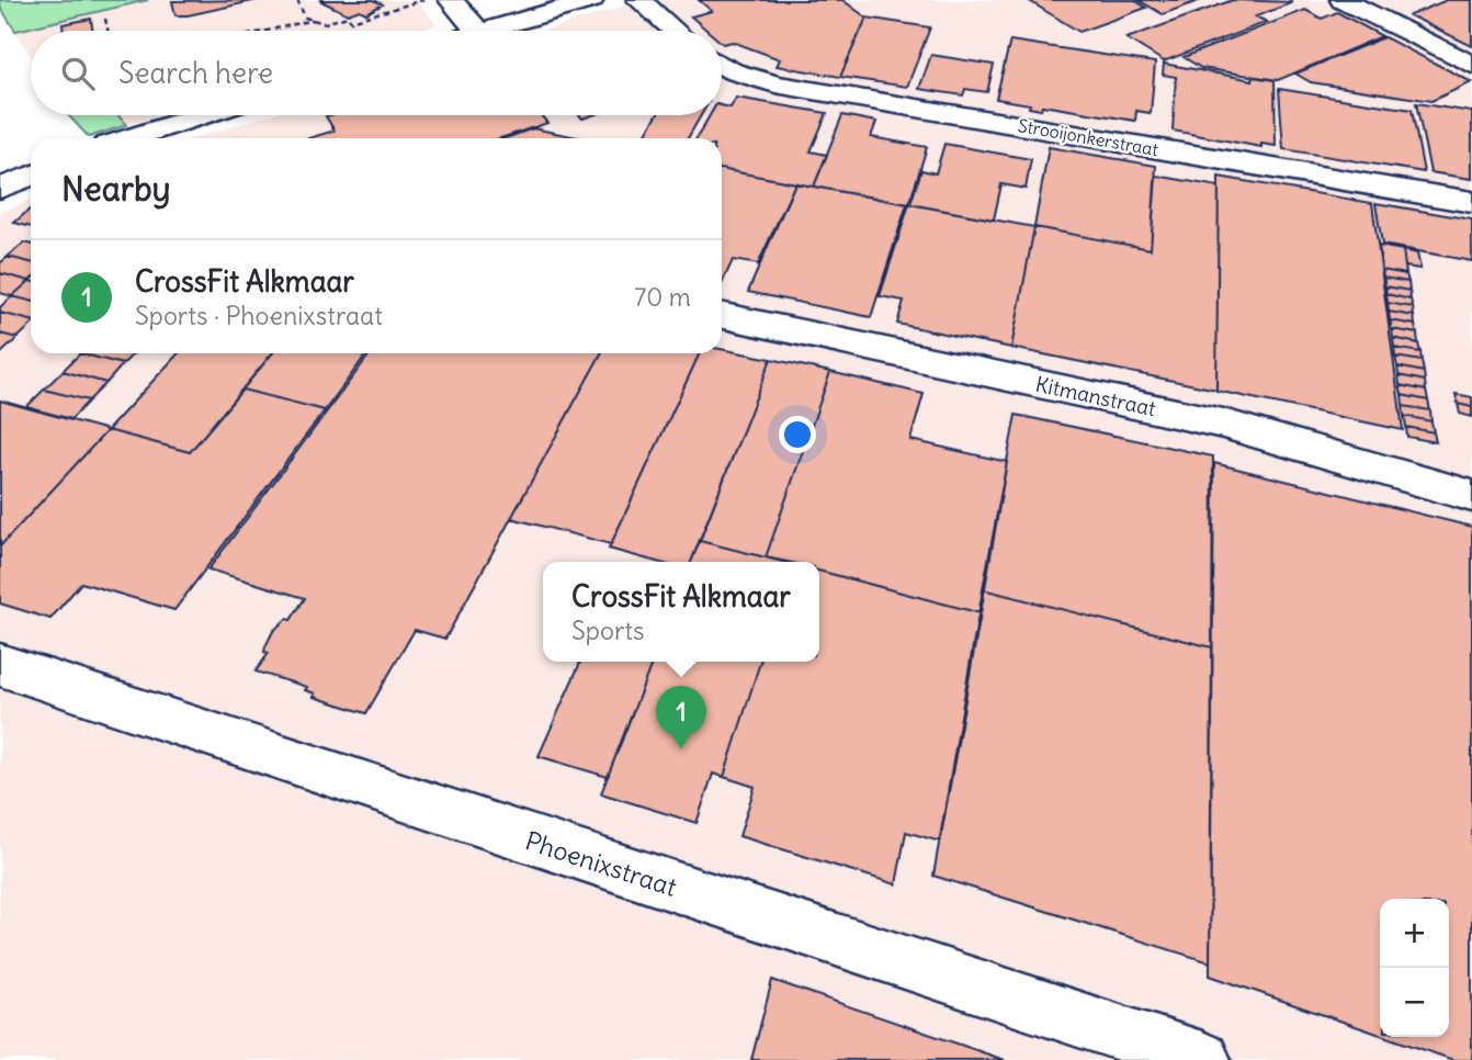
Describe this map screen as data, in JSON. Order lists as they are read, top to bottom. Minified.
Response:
{"streets":{"street":["Strooijonkerstraat","Kitmanstraat","Phoenixstraat"]},"page":{"search":"Search here","heading":"Nearby","list":[{"mark":"1","name":"CrossFit Alkmaar","note":"Sports · Phoenixstraat","value":"70 m"}],"popup":["CrossFit Alkmaar","Sports"],"pins":"1","map_buttons":["+","−"]}}
